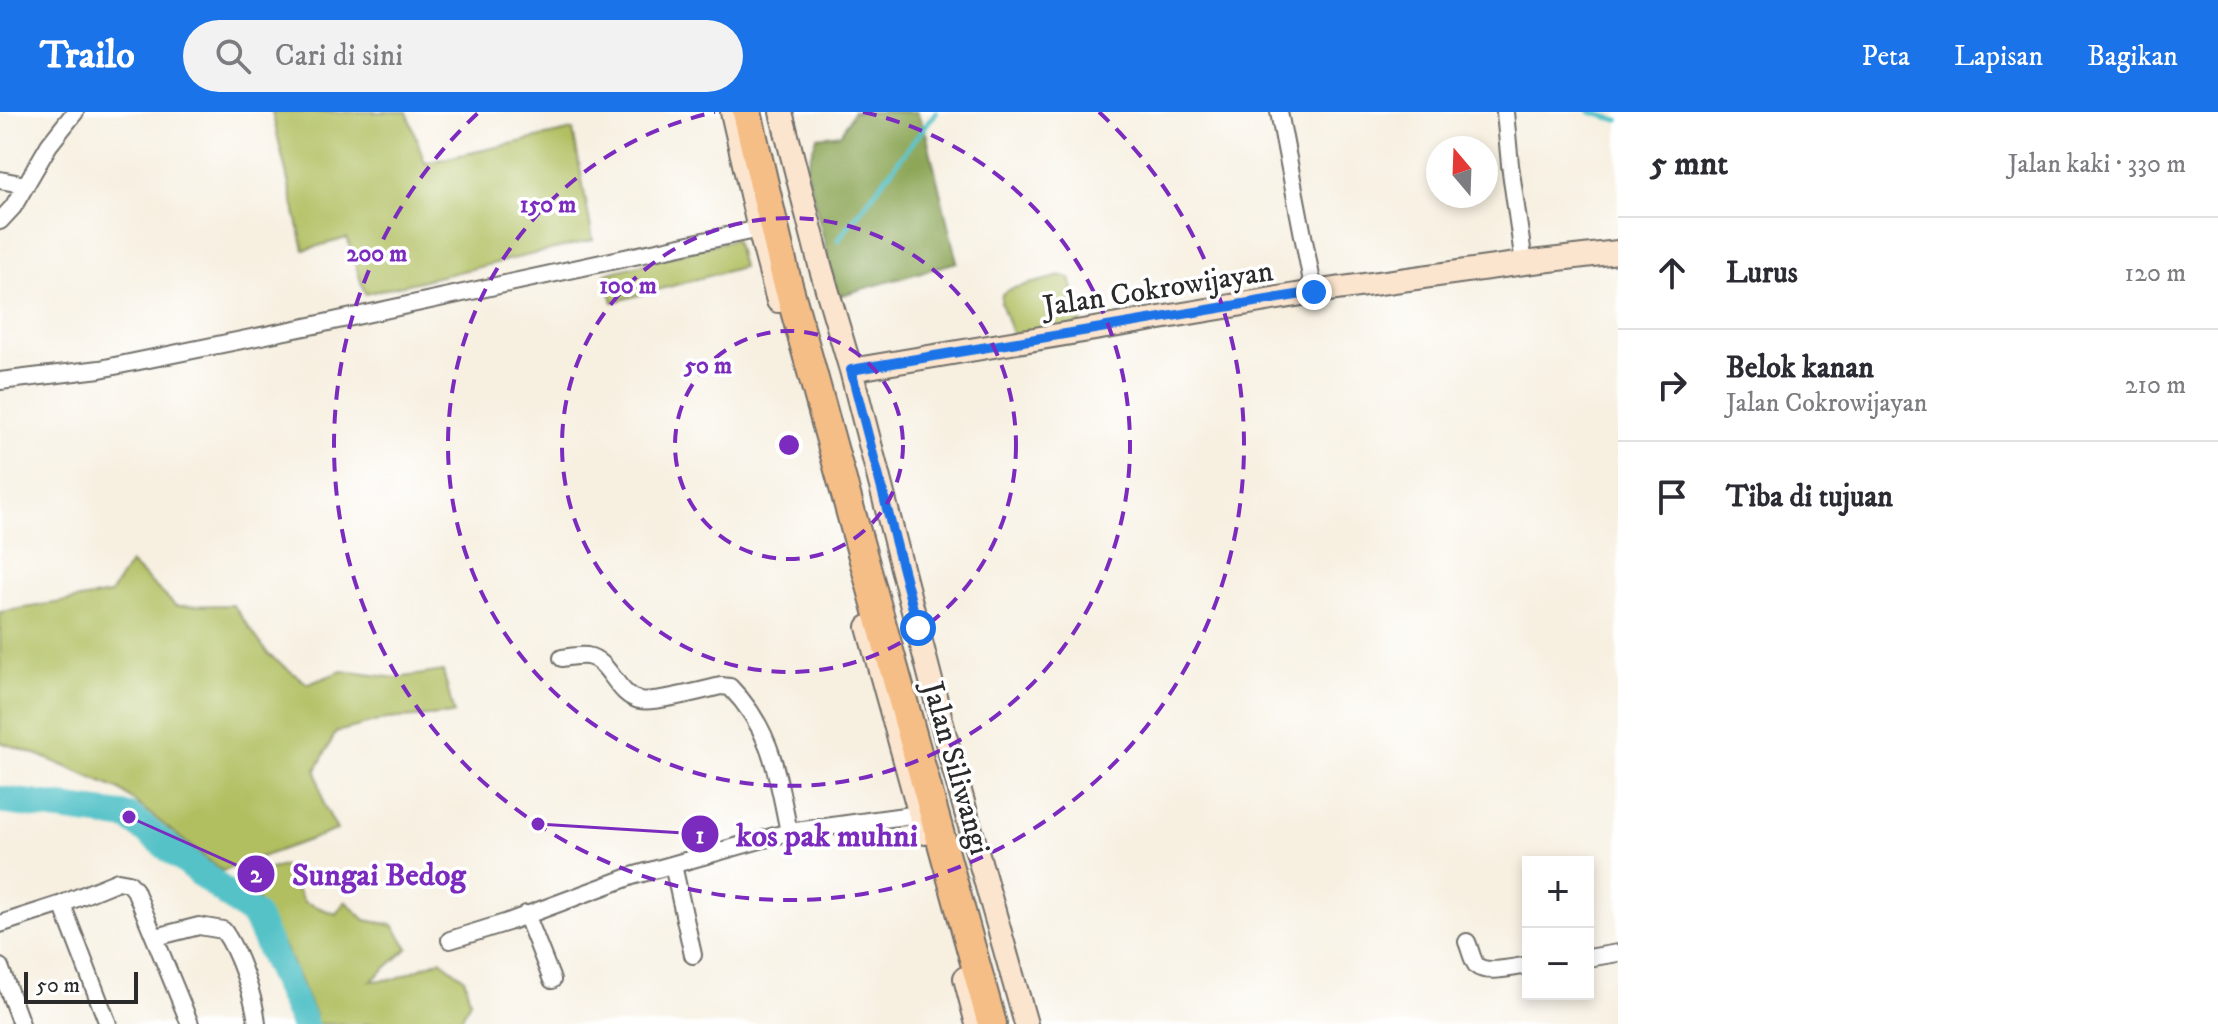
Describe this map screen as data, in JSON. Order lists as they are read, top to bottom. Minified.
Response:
{"streets":{"highway":["Jalan Siliwangi"],"street":["Jalan Cokrowijayan"]},"places":["Sungai Bedog","kos pak muhni"],"scale_bar":"50 m","north":"top","page":{"header":"Trailo","search":"Cari di sini","nav":["Peta","Lapisan","Bagikan"],"heading":["5 mnt","Jalan kaki · 330 m"],"list":[["Lurus","120 m"],["Belok kanan","Jalan Cokrowijayan","210 m"],"Tiba di tujuan"],"map_buttons":["+","−"],"scale":"50 m"},"rings":["150 m","200 m","100 m","50 m"]}
